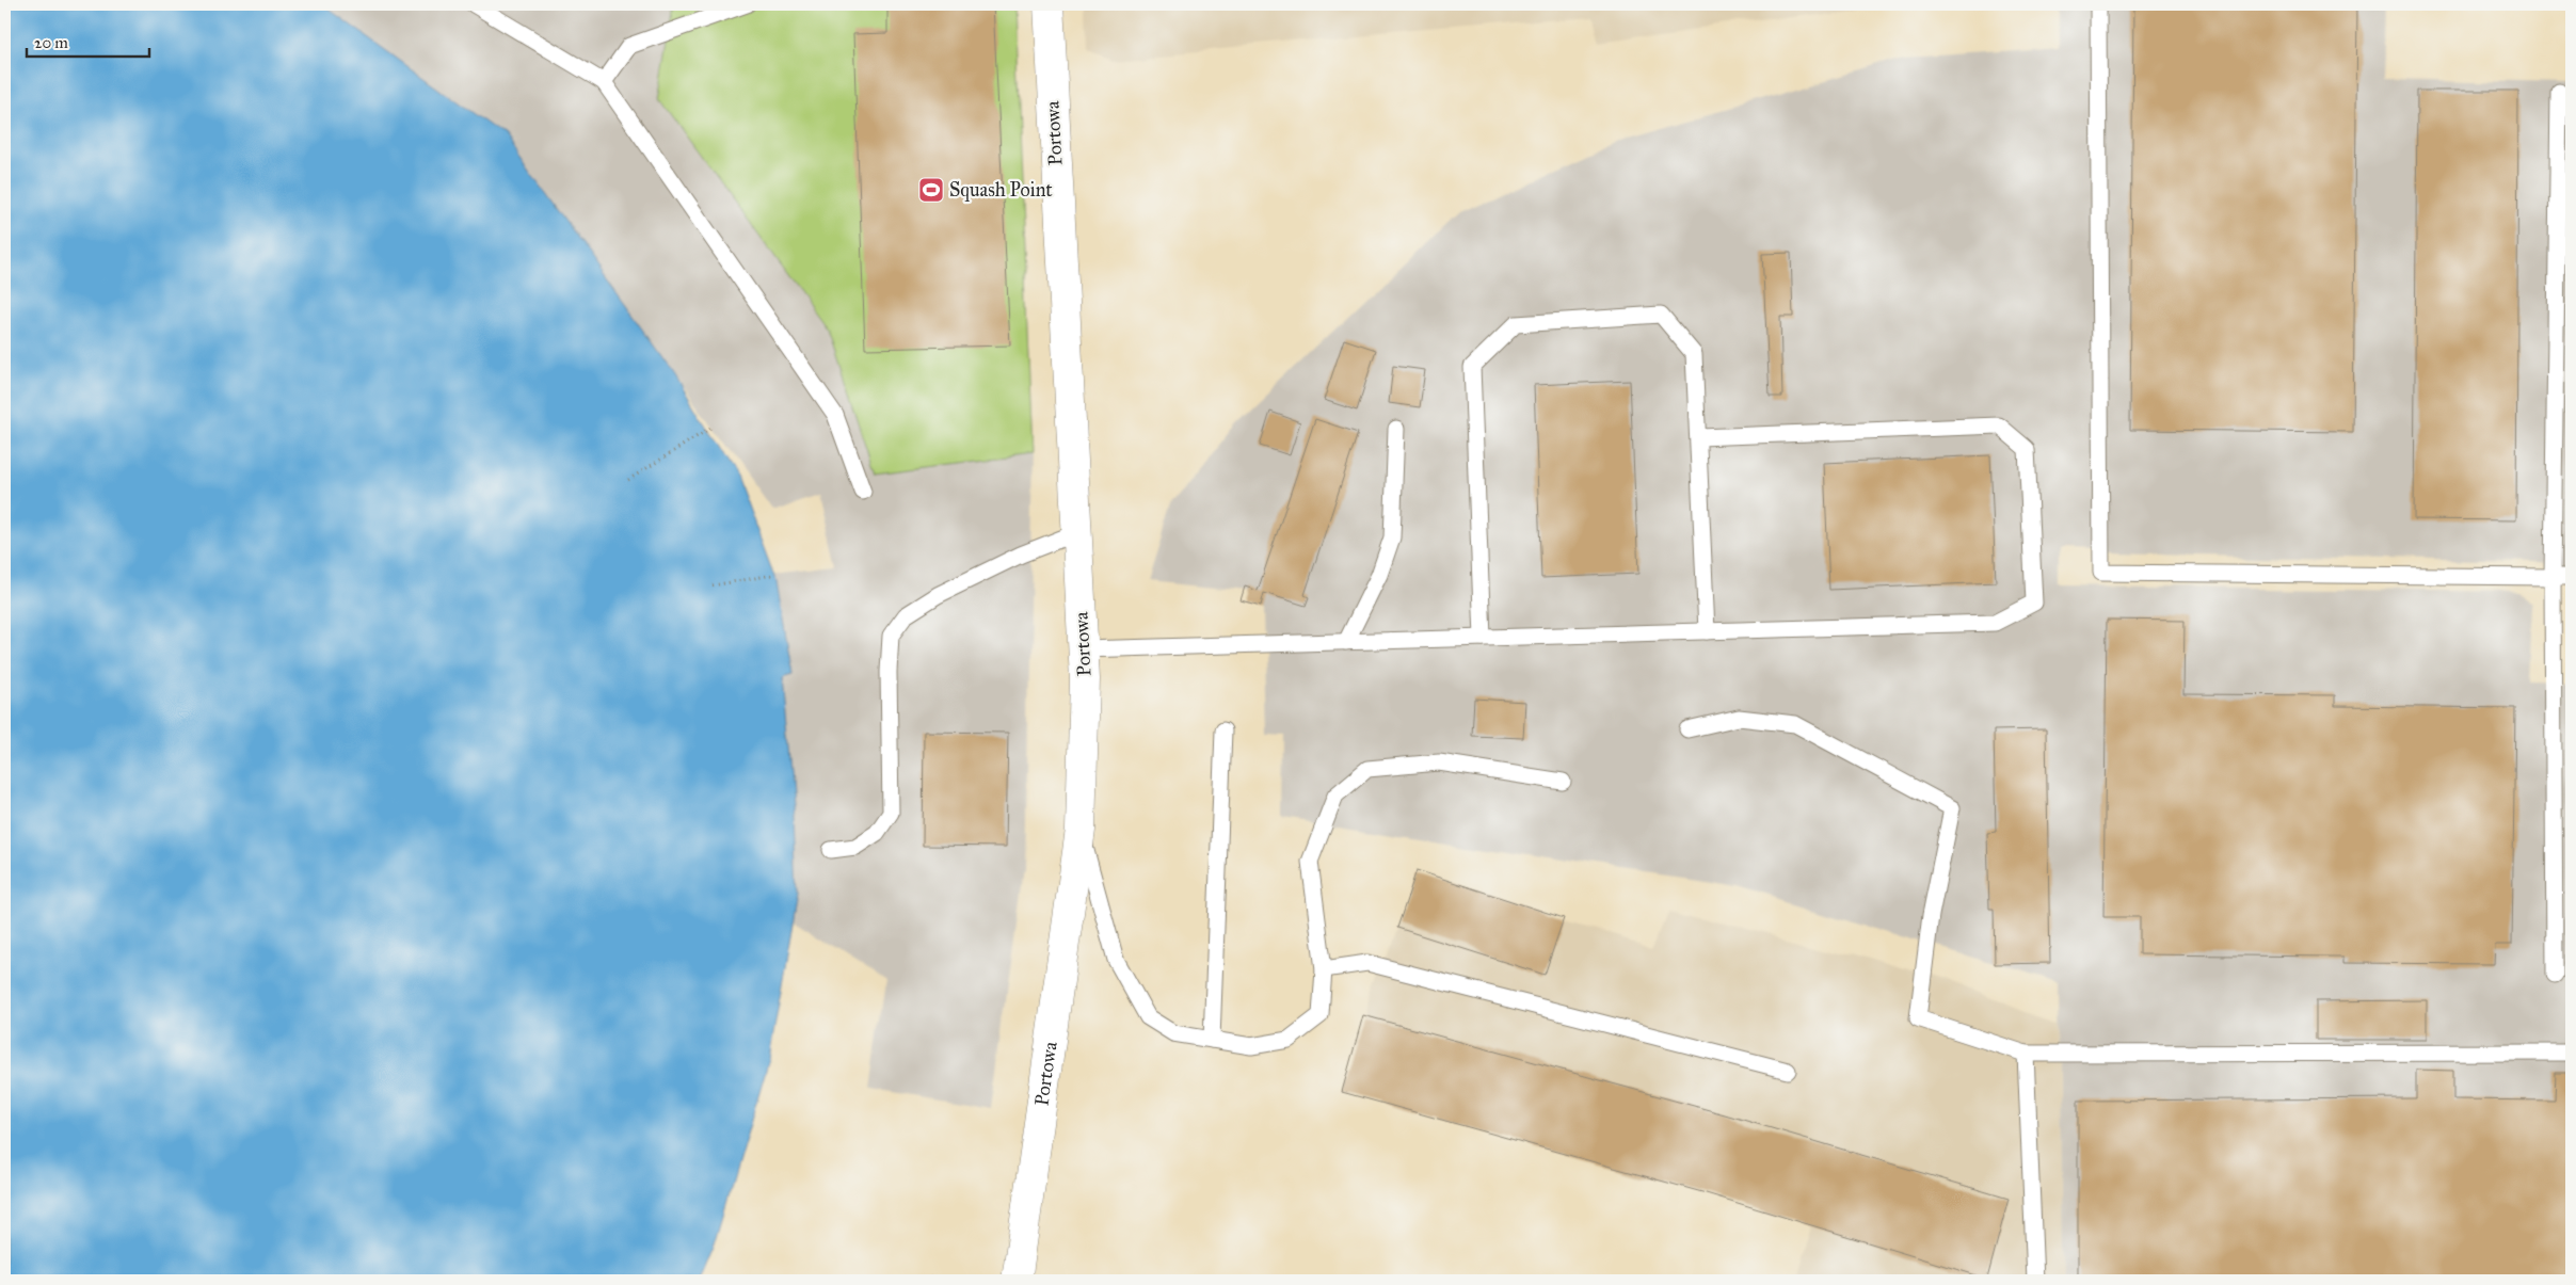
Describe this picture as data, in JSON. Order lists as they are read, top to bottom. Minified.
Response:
{"streets":{"street":["Portowa"]},"places":{"sports":["Squash Point"]},"scale_bar":"20 m"}
